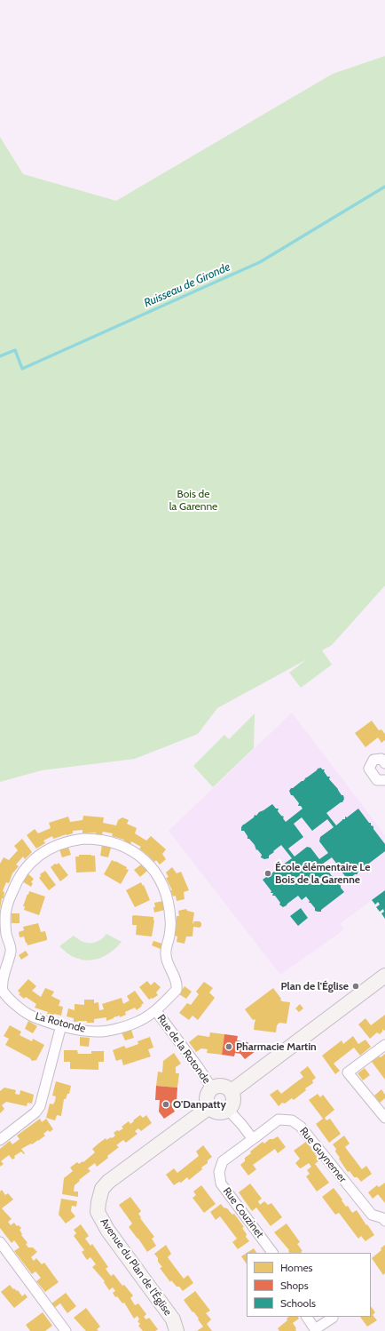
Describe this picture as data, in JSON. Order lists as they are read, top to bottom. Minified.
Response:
{"streets":{"street":["La Rotonde","Rue de la Rotonde","Rue Guynemer","Rue Couzinet","Avenue du Plan de l'Église"]},"crossings":[["La Rotonde","Rue de la Rotonde"],["Rue de la Rotonde","Avenue du Plan de l'Église"],["Rue Guynemer","Rue Couzinet"]],"water":["Ruisseau de Gironde"],"parks":["Bois de la Garenne"],"places":["École élémentaire Le Bois de la Garenne","Plan de l'Église","Pharmacie Martin","O'Danpatty"],"legend":["Homes","Shops","Schools"]}
